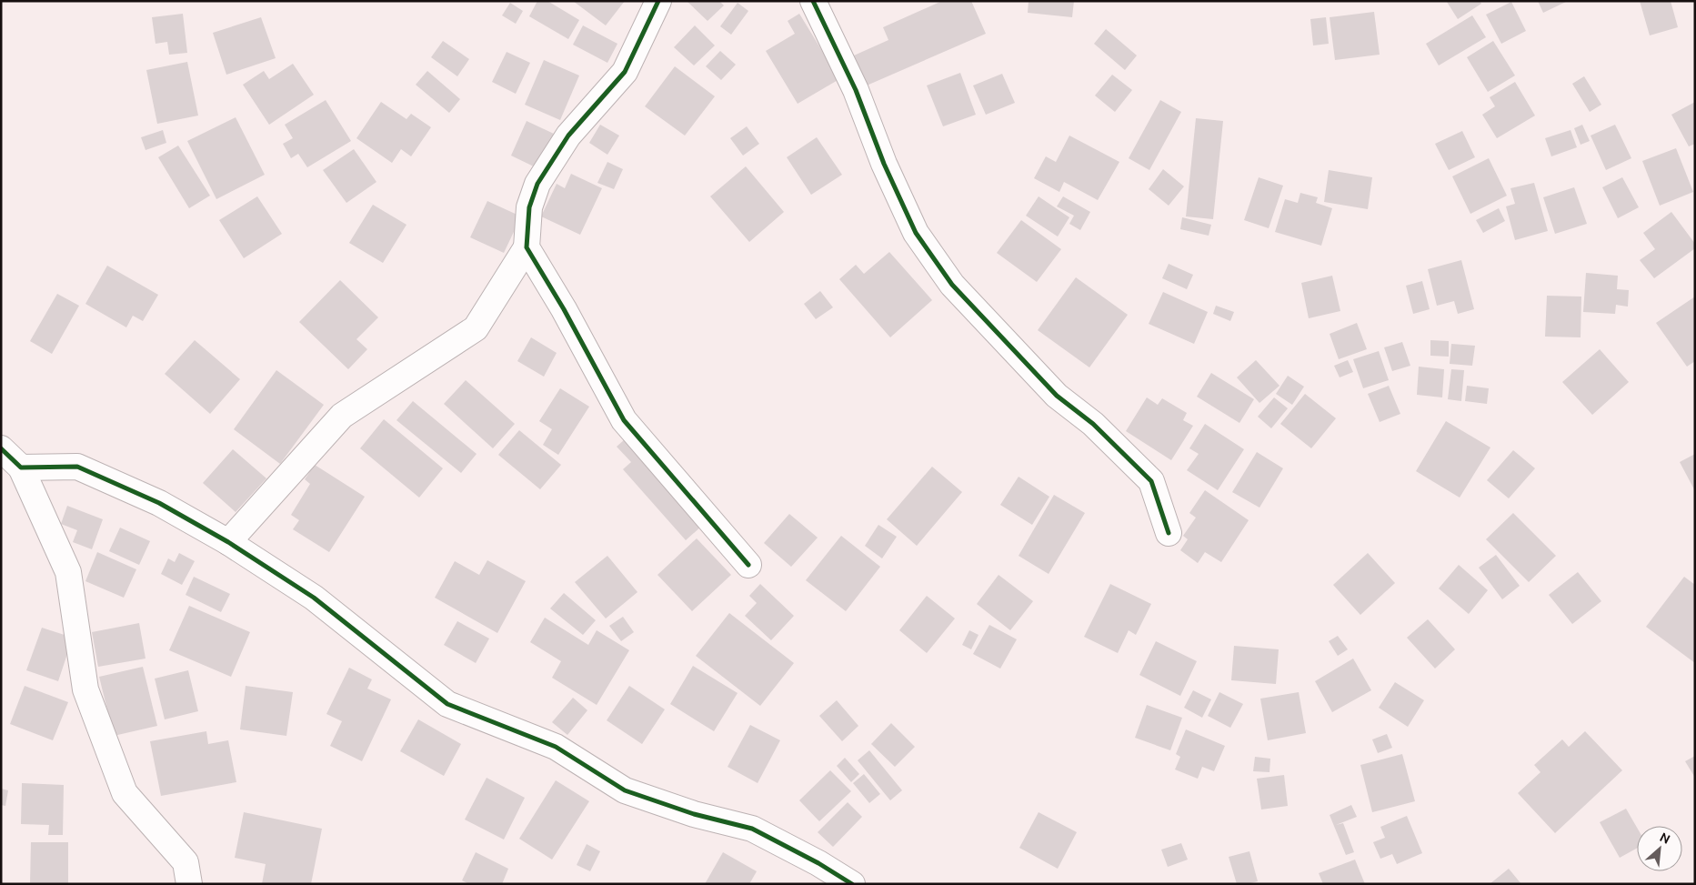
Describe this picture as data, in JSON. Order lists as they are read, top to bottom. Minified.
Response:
{"north":"top right"}
